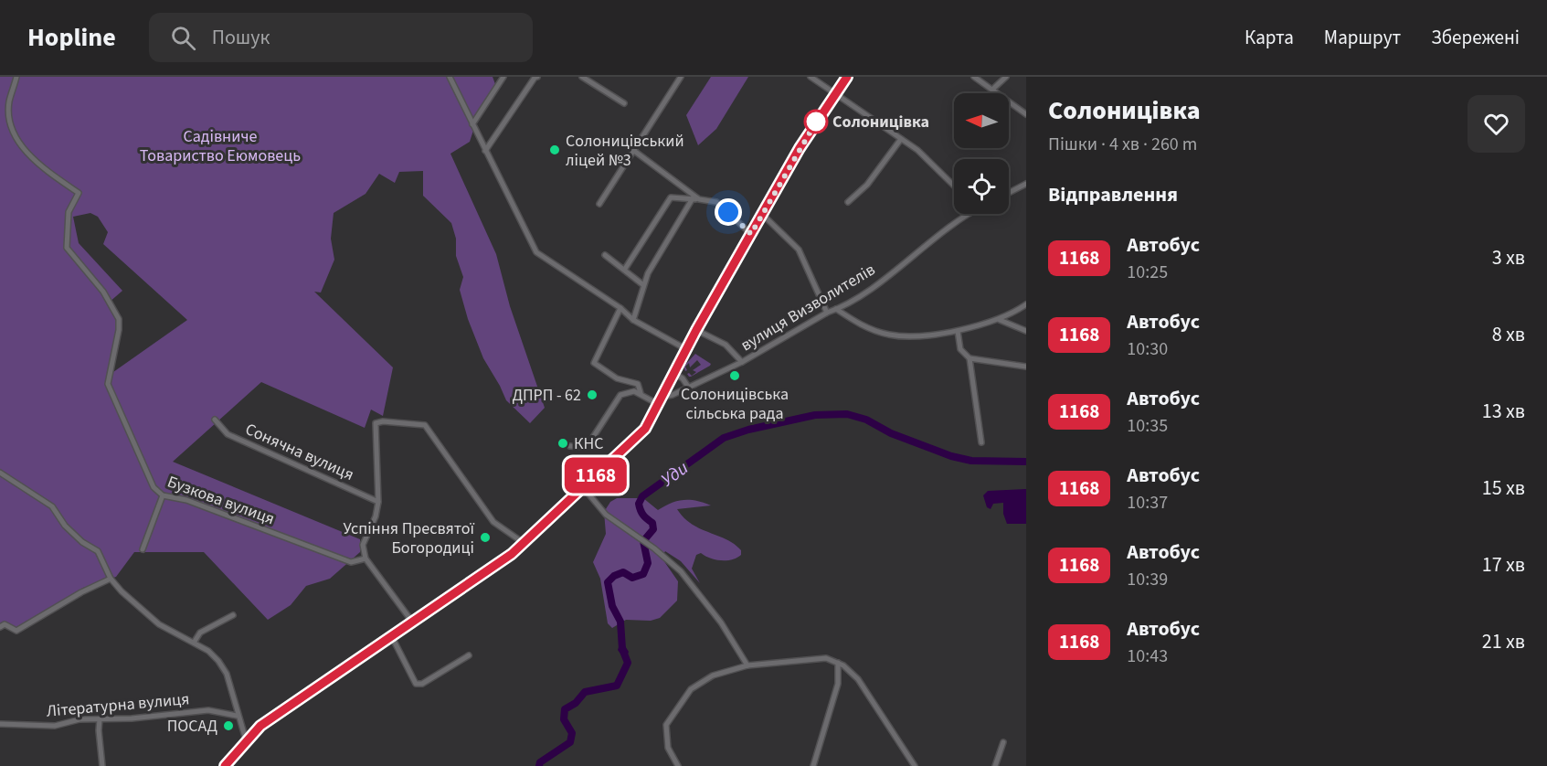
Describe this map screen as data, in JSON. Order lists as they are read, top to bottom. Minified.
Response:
{"streets":{"street":["вулиця Визволителів","Сонячна вулиця","Бузкова вулиця","Літературна вулиця"]},"water":["Уди"],"parks":["Садівниче Товариство Еюмовець"],"places":["Солоницівка","Солоницівський ліцей №3","Солоницівська сільська рада","ДПРП - 62","КНС","Успіння Пресвятої Богородиці","ПОСАД"],"lines":["bus line 1168"],"north":"left","page":{"header":"Hopline","search":"Пошук","nav":["Карта","Маршрут","Збережені"],"on_map":"1168","heading":[["Солоницівка","Пішки · 4 хв · 260 m"],"Відправлення"],"list":[{"mark":"1168","name":"Автобус","note":"10:25","value":"3 хв"},{"mark":"1168","name":"Автобус","note":"10:30","value":"8 хв"},{"mark":"1168","name":"Автобус","note":"10:35","value":"13 хв"},{"mark":"1168","name":"Автобус","note":"10:37","value":"15 хв"},{"mark":"1168","name":"Автобус","note":"10:39","value":"17 хв"},{"mark":"1168","name":"Автобус","note":"10:43","value":"21 хв"}]}}
